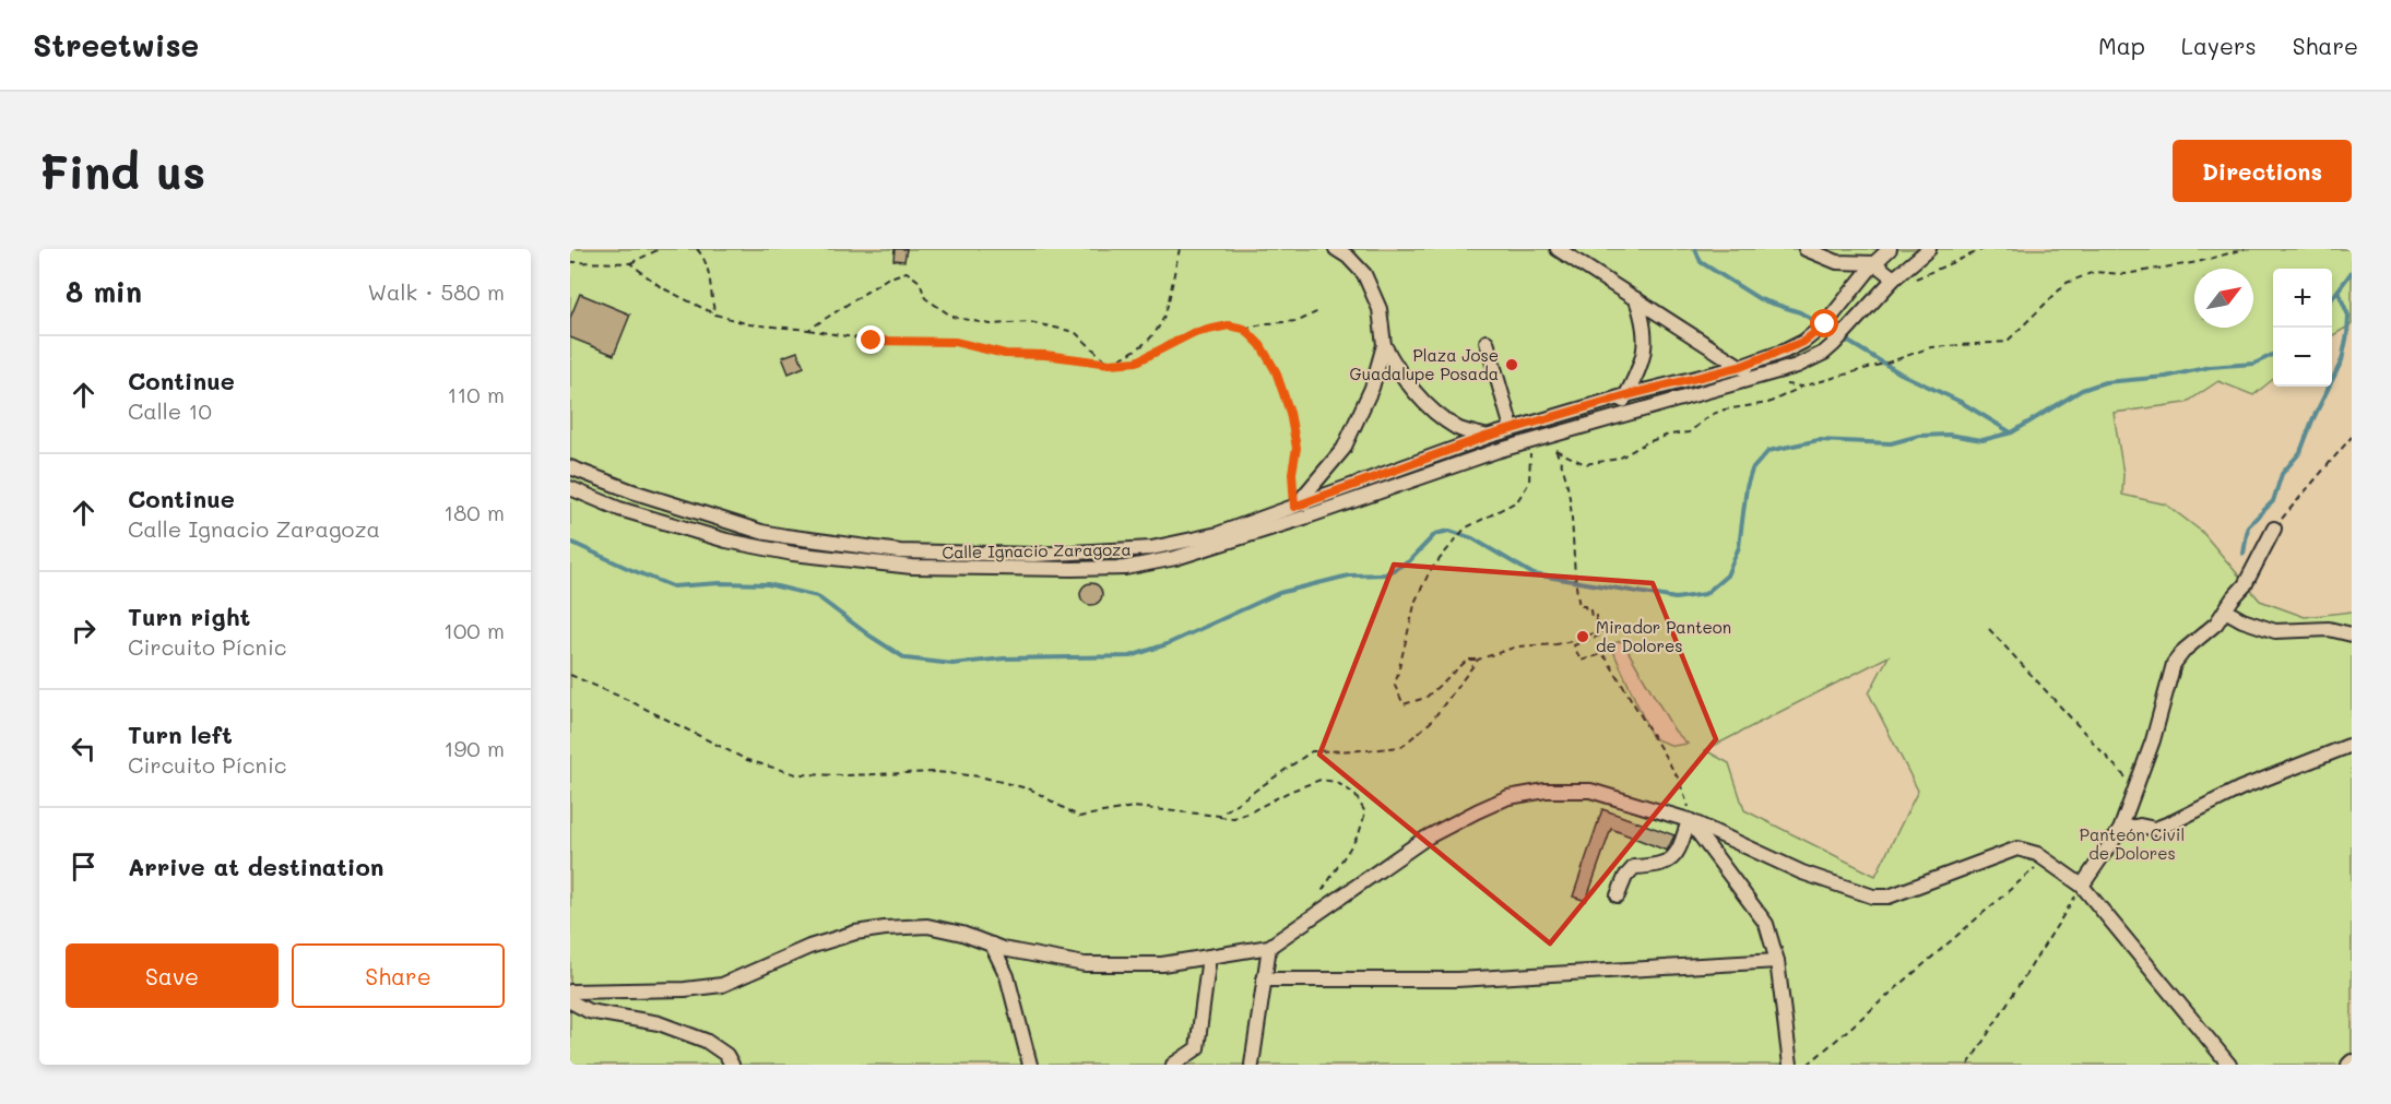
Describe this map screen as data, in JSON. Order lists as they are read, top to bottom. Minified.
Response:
{"streets":{"street":["Calle Ignacio Zaragoza"]},"parks":["Panteón Civil de Dolores"],"places":["Plaza Jose Guadalupe Posada","Mirador Panteon de Dolores"],"north":"top right","page":{"header":"Streetwise","nav":["Map","Layers","Share"],"buttons":["Directions",["Save","Share"]],"title":"Find us","heading":["8 min","Walk · 580 m"],"map_buttons":["+","−"],"list":[["Continue","Calle 10","110 m"],["Continue","Calle Ignacio Zaragoza","180 m"],["Turn right","Circuito Pícnic","100 m"],["Turn left","Circuito Pícnic","190 m"],"Arrive at destination"]}}
